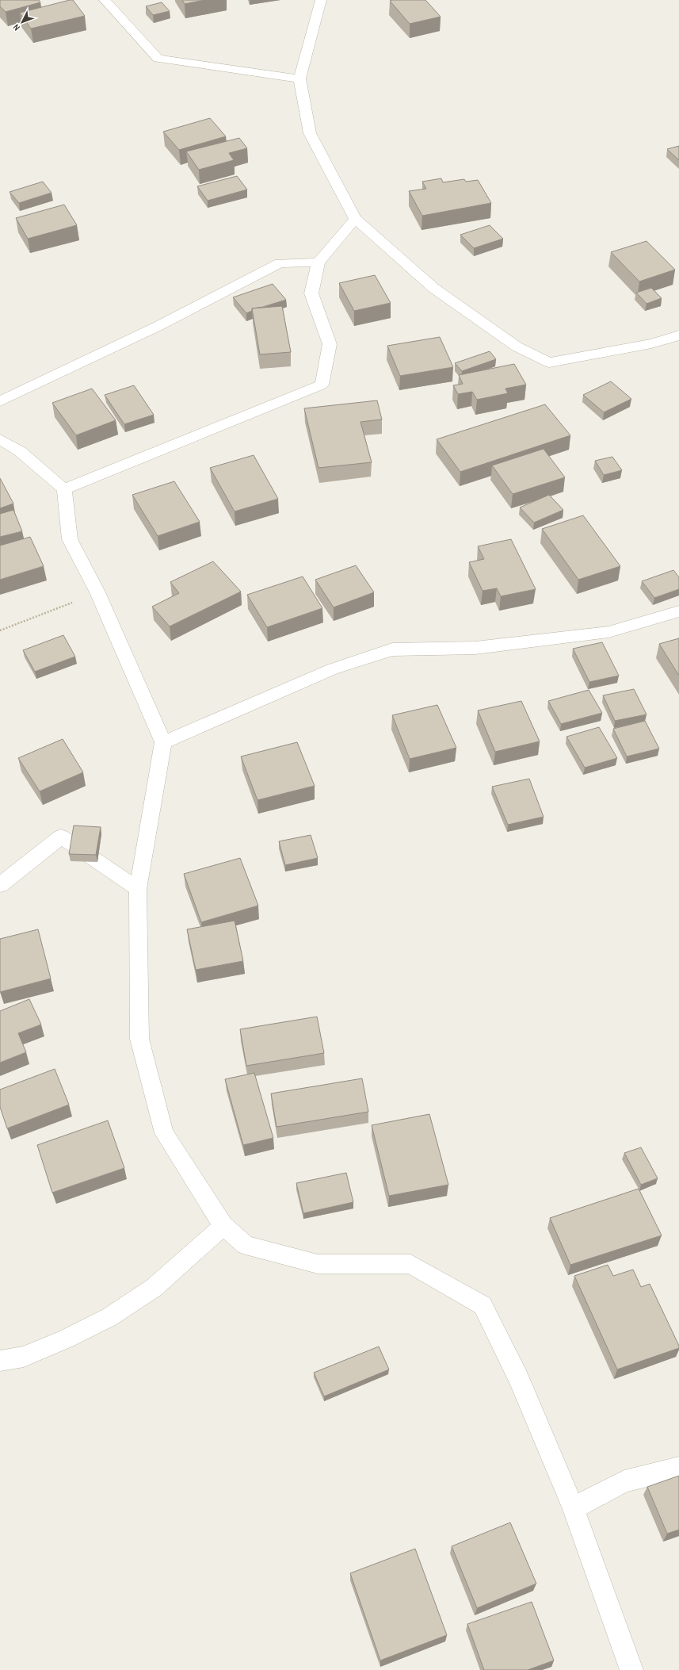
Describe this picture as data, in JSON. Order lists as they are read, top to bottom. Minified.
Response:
{"north":"bottom left"}
